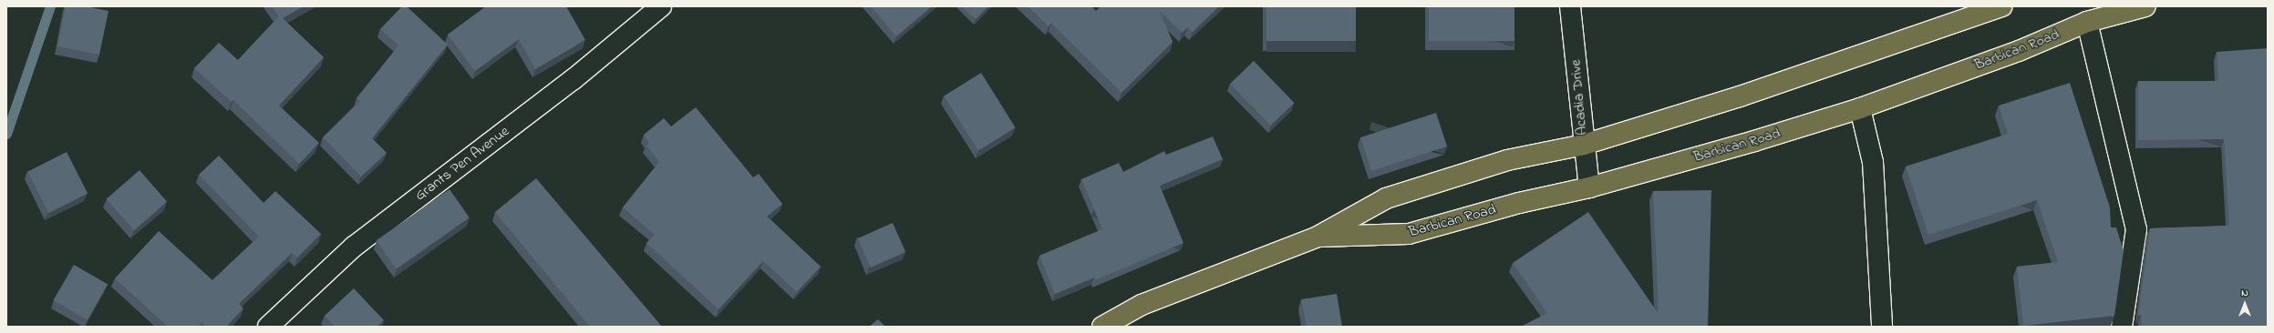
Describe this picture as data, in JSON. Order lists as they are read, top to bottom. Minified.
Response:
{"streets":{"main road":["Barbican Road"],"street":["Acadia Drive","Grants Pen Avenue"]},"crossings":[["Barbican Road","Acadia Drive"]],"north":"top"}
